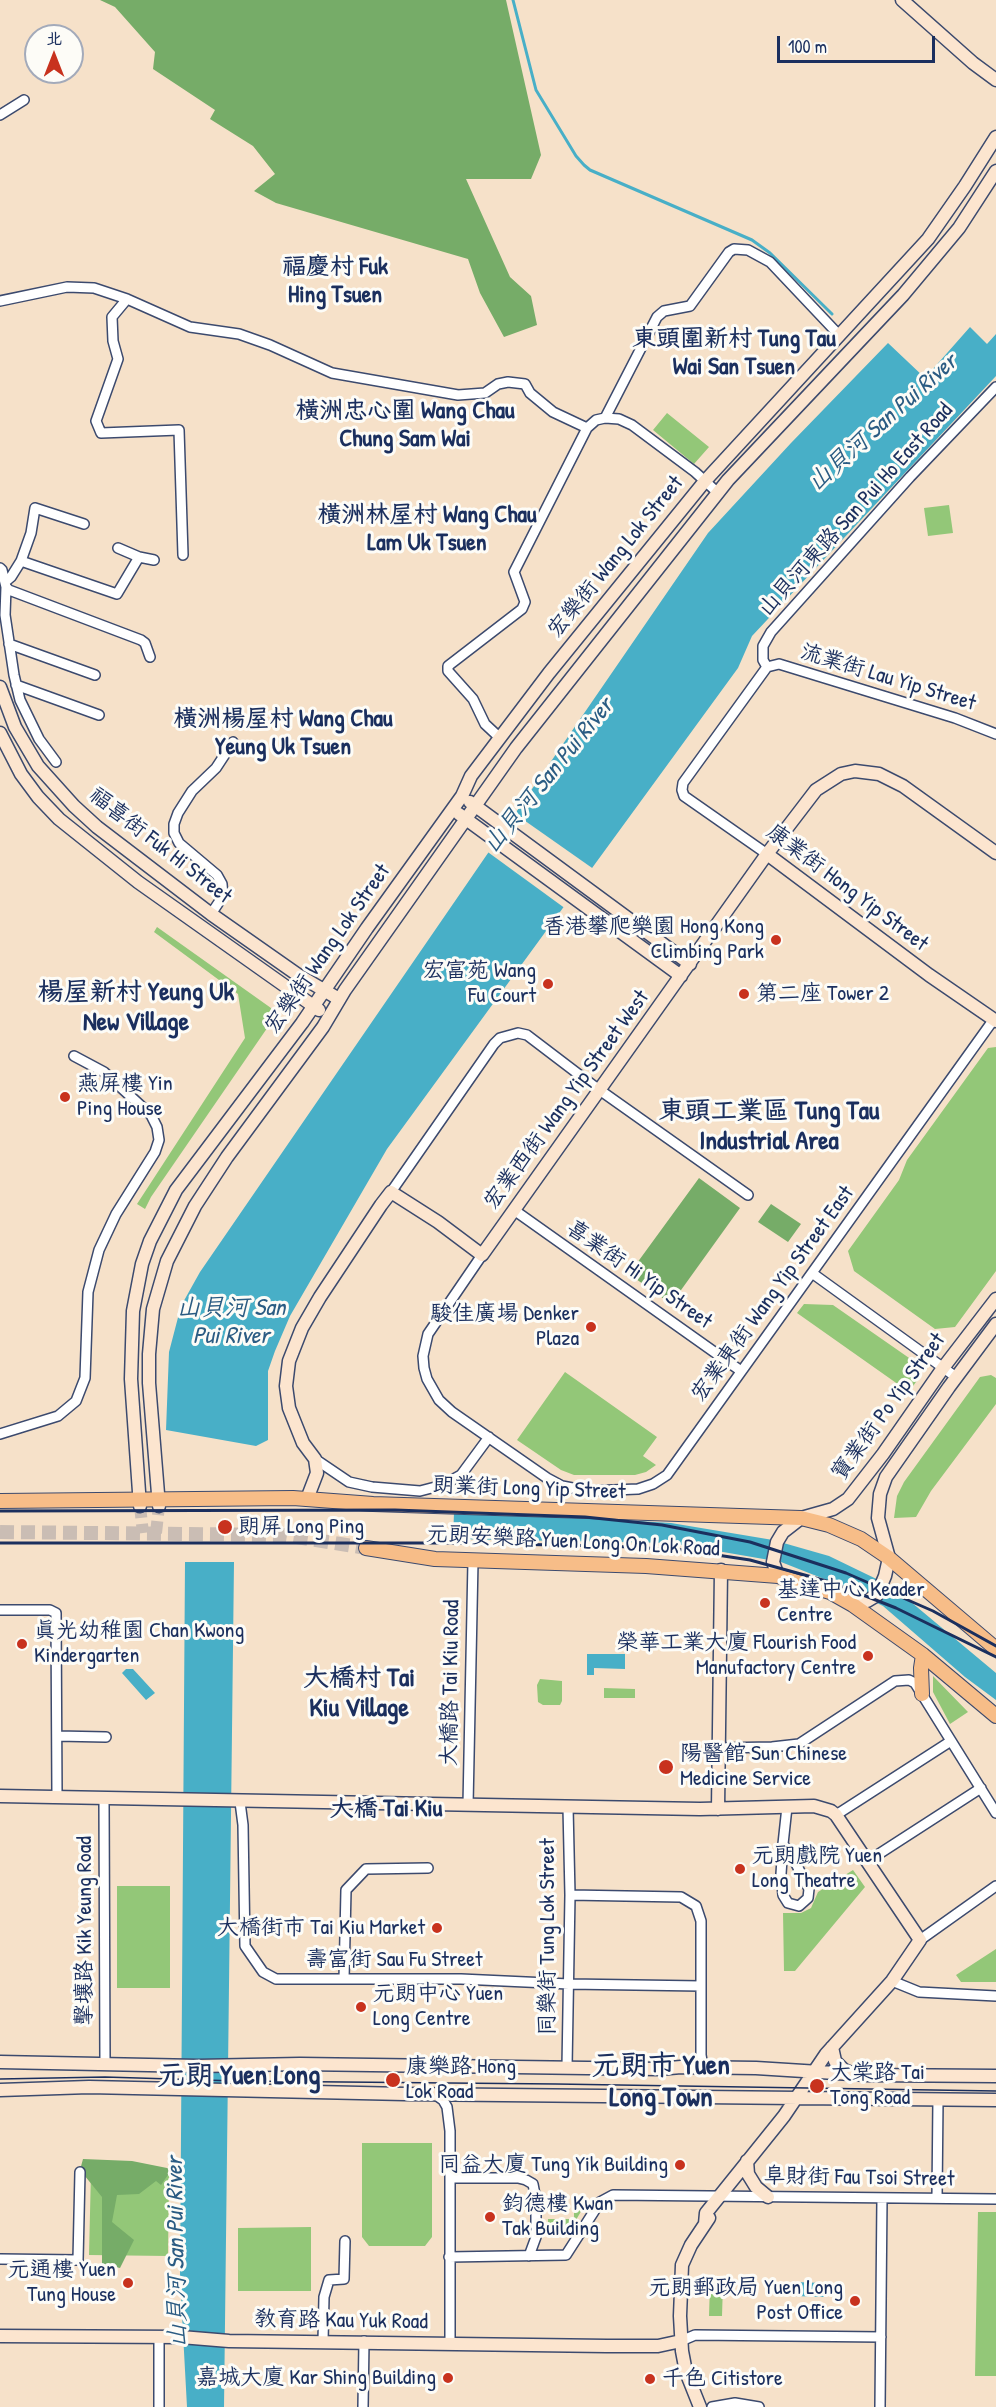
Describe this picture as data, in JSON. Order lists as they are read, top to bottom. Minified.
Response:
{"streets":{"main road":["朗業街 Long Yip Street","元朗安樂路 Yuen Long On Lok Road"],"street":["山貝河東路 San Pui Ho East Road","宏樂街 Wang Lok Street","流業街 Lau Yip Street","福喜街 Fuk Hi Street","康業街 Hong Yip Street","宏業西街 Wang Yip Street West","喜業街 Hi Yip Street","宏業東街 Wang Yip Street East","寶業街 Po Yip Street","大橋路 Tai Kiu Road","擊壤路 Kik Yeung Road","同樂街 Tung Lok Street","壽富街 Sau Fu Street","阜財街 Fau Tsoi Street","教育路 Kau Yuk Road"]},"crossings":[["山貝河東路 San Pui Ho East Road","流業街 Lau Yip Street"],["宏樂街 Wang Lok Street","福喜街 Fuk Hi Street"],["宏樂街 Wang Lok Street","朗業街 Long Yip Street"],["流業街 Lau Yip Street","康業街 Hong Yip Street"],["康業街 Hong Yip Street","宏業西街 Wang Yip Street West"],["康業街 Hong Yip Street","宏業東街 Wang Yip Street East"],["宏業西街 Wang Yip Street West","喜業街 Hi Yip Street"],["宏業西街 Wang Yip Street West","宏業東街 Wang Yip Street East"],["喜業街 Hi Yip Street","宏業東街 Wang Yip Street East"],["寶業街 Po Yip Street","朗業街 Long Yip Street"],["元朗安樂路 Yuen Long On Lok Road","大橋路 Tai Kiu Road"],["同樂街 Tung Lok Street","壽富街 Sau Fu Street"]],"districts":["福慶村 Fuk Hing Tsuen","東頭圍新村 Tung Tau Wai San Tsuen","橫洲忠心圍 Wang Chau Chung Sam Wai","橫洲林屋村 Wang Chau Lam Uk Tsuen","橫洲楊屋村 Wang Chau Yeung Uk Tsuen","楊屋新村 Yeung Uk New Village","東頭工業區 Tung Tau Industrial Area","大橋村 Tai Kiu Village","大橋 Tai Kiu","元朗市 Yuen Long Town","元朗 Yuen Long"],"water":["山貝河 San Pui River"],"places":["香港攀爬樂園 Hong Kong Climbing Park","宏富苑 Wang Fu Court","第二座 Tower 2","燕屏樓 Yin Ping House","駿佳廣場 Denker Plaza","朗屏 Long Ping","基達中心 Keader Centre","真光幼稚園 Chan Kwong Kindergarten","榮華工業大廈 Flourish Food Manufactory Centre","陽醫館 Sun Chinese Medicine Service","元朗戲院 Yuen Long Theatre","大橋街市 Tai Kiu Market","元朗中心 Yuen Long Centre","康樂路 Hong Lok Road","大棠路 Tai Tong Road","同益大廈 Tung Yik Building","鈞德樓 Kwan Tak Building","元通樓 Yuen Tung House","元朗郵政局 Yuen Long Post Office","嘉城大廈 Kar Shing Building","千色 Citistore"],"scale_bar":"100 m","north":"top"}
